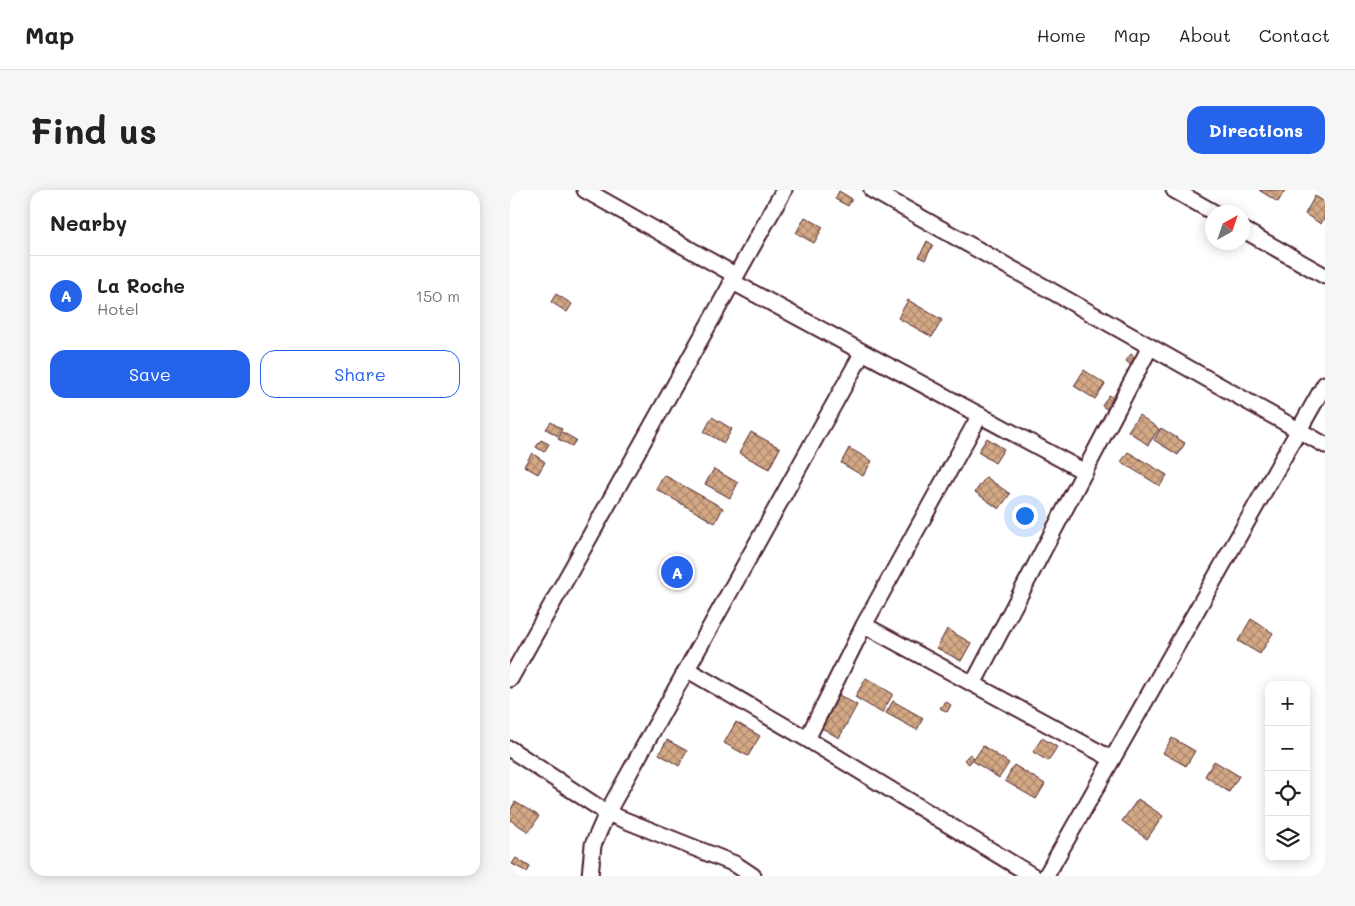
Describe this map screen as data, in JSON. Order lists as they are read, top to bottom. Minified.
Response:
{"north":"top right","page":{"header":"Map","nav":["Home","Map","About","Contact"],"buttons":["Directions",["Save","Share"]],"title":"Find us","heading":"Nearby","list":[{"mark":"A","name":"La Roche","note":"Hotel","value":"150 m"}],"pins":"A","map_buttons":["+","−"]}}
